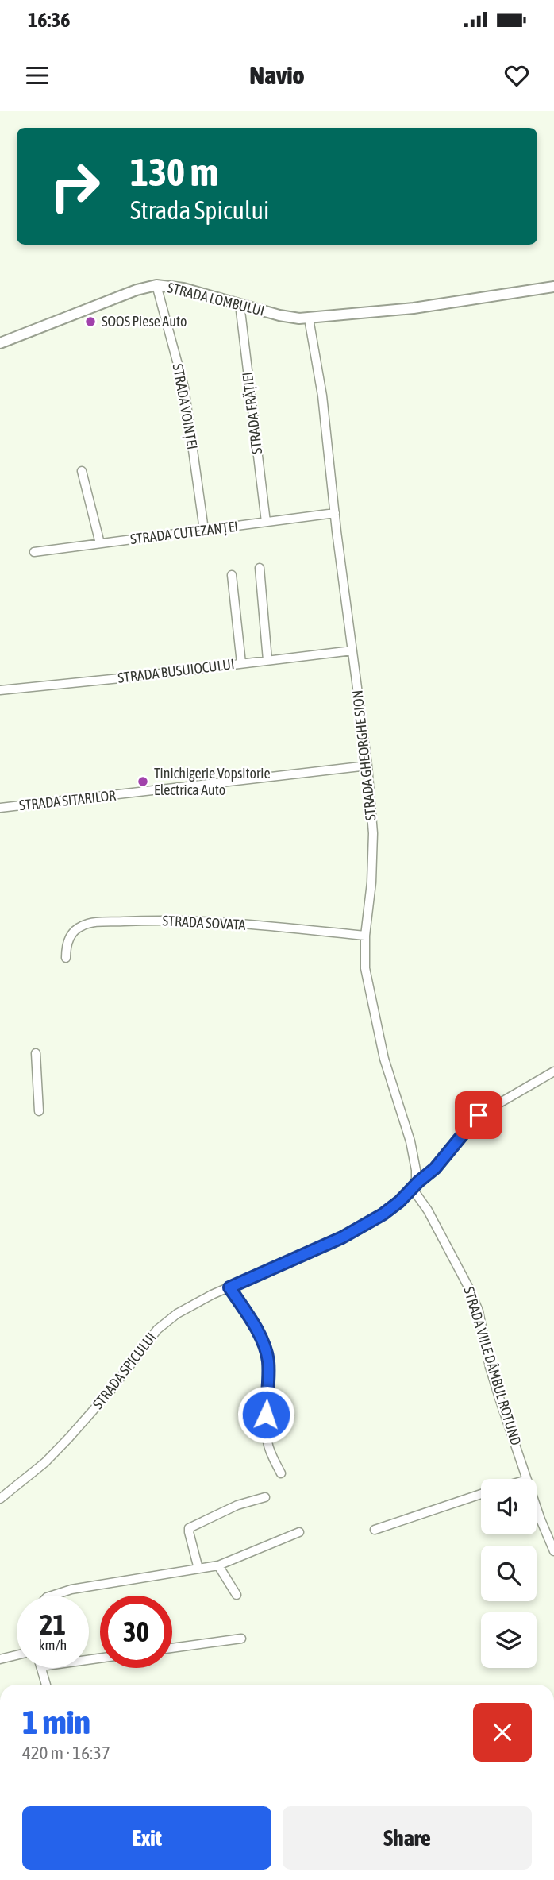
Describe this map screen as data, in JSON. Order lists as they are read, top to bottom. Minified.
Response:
{"streets":{"street":["STRADA LOMBULUI","STRADA VOINȚEI","STRADA FRĂȚIEI","STRADA CUTEZANȚEI","STRADA BUSUIOCULUI","STRADA GHEORGHE SION","STRADA SITARILOR","STRADA SOVATA","STRADA VIILE DÂMBUL ROTUND","STRADA SPICULUI"]},"crossings":[["STRADA LOMBULUI","STRADA VOINȚEI"],["STRADA LOMBULUI","STRADA FRĂȚIEI"],["STRADA LOMBULUI","STRADA GHEORGHE SION"],["STRADA VOINȚEI","STRADA CUTEZANȚEI"],["STRADA FRĂȚIEI","STRADA CUTEZANȚEI"],["STRADA CUTEZANȚEI","STRADA GHEORGHE SION"],["STRADA BUSUIOCULUI","STRADA GHEORGHE SION"],["STRADA GHEORGHE SION","STRADA SITARILOR"],["STRADA GHEORGHE SION","STRADA SOVATA"],["STRADA GHEORGHE SION","STRADA VIILE DÂMBUL ROTUND"],["STRADA GHEORGHE SION","STRADA SPICULUI"],["STRADA VIILE DÂMBUL ROTUND","STRADA SPICULUI"]],"places":["SOOS Piese Auto","Tinichigerie Vopsitorie Electrica Auto"],"page":{"status":"16:36","header":"Navio","turn":["130 m","Strada Spicului"],"speed":"21 km/h","limit":"30","heading":["1 min","420 m · 16:37"],"buttons":["Exit","Share"]}}
